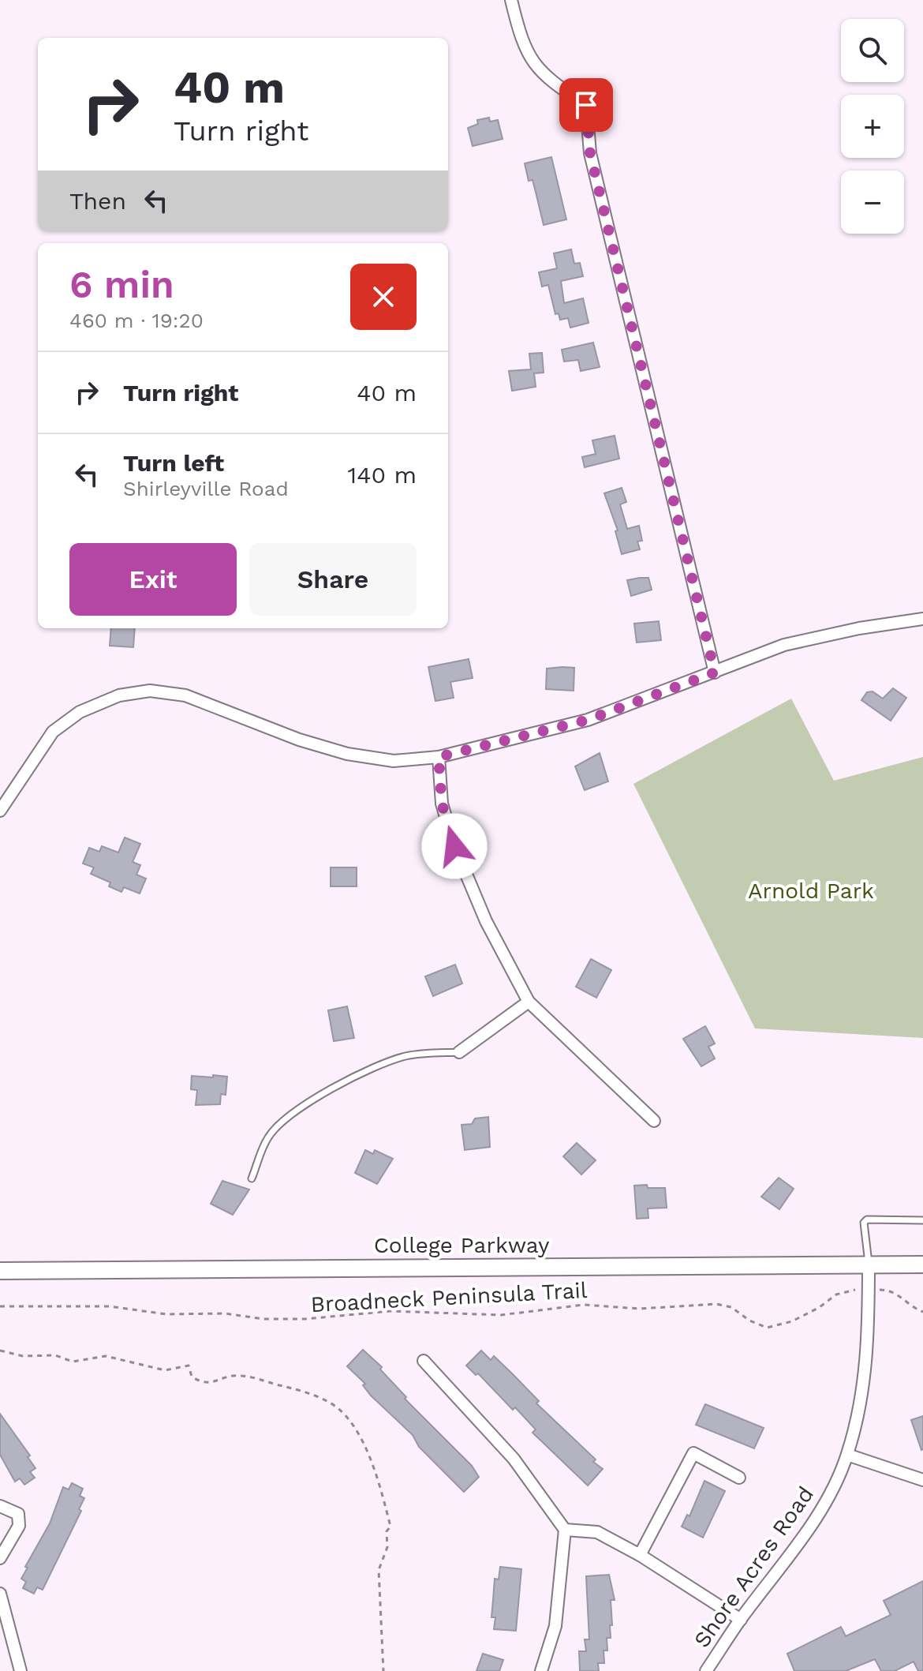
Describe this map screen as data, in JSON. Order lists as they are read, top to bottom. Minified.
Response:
{"streets":{"main road":["College Parkway"],"street":["Shore Acres Road"],"path":["Broadneck Peninsula Trail"]},"crossings":[["College Parkway","Shore Acres Road"]],"parks":["Arnold Park"],"page":{"map_buttons":["+","−"],"turn":["40 m","Turn right"],"then":"Then","heading":["6 min","460 m · 19:20"],"list":[{"name":"Turn right","value":"40 m"},{"name":"Turn left","note":"Shirleyville Road","value":"140 m"}],"buttons":["Exit","Share"]}}
